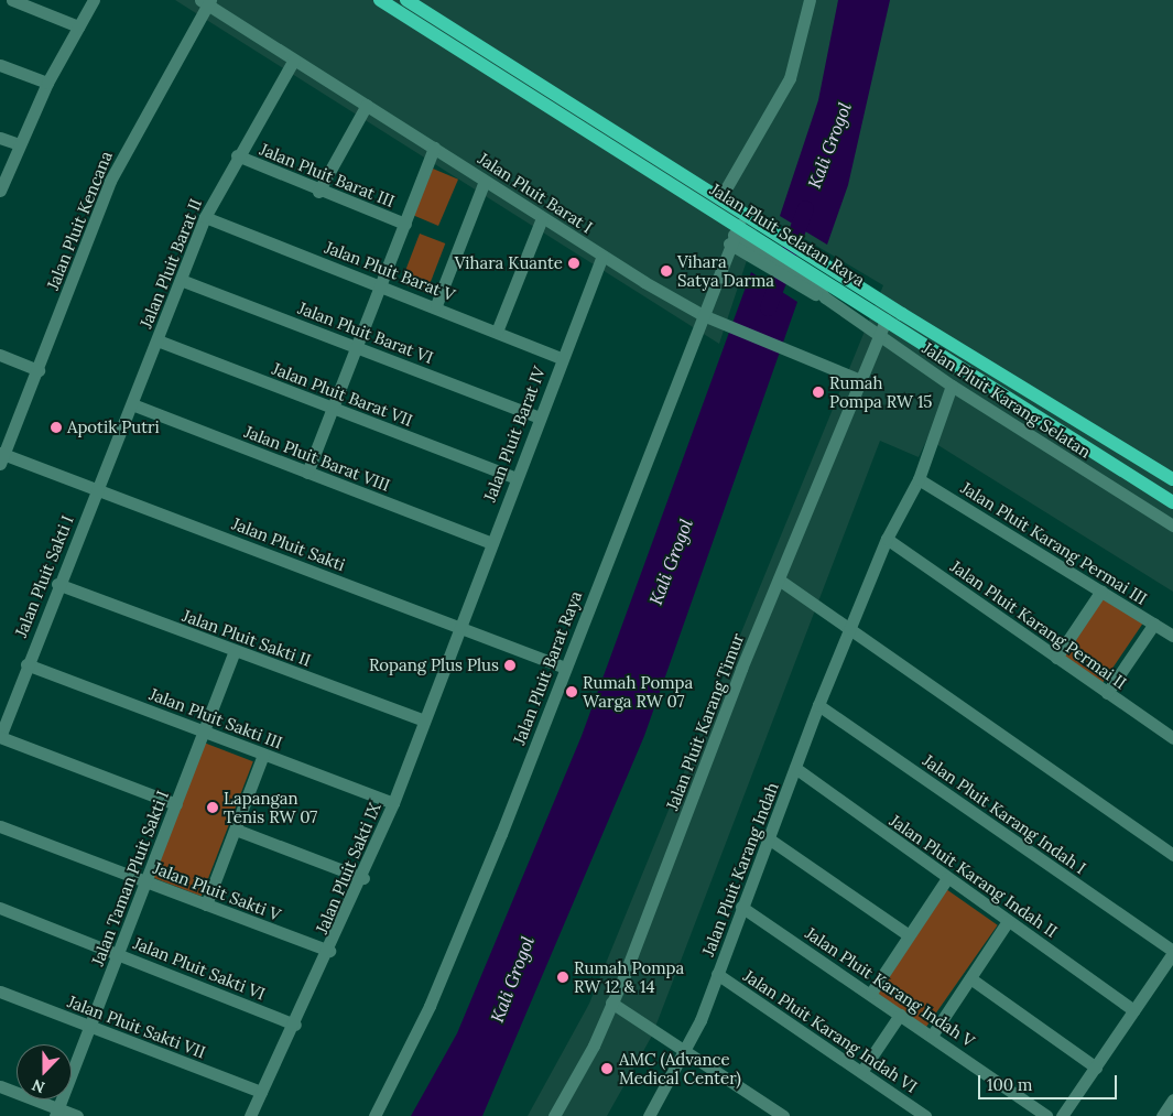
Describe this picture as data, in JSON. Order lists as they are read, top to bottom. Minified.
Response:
{"streets":{"main road":["Jalan Pluit Selatan Raya"],"street":["Jalan Pluit Barat III","Jalan Pluit Barat I","Jalan Pluit Kencana","Jalan Pluit Barat II","Jalan Pluit Barat V","Jalan Pluit Barat VI","Jalan Pluit Barat VII","Jalan Pluit Karang Selatan","Jalan Pluit Barat IV","Jalan Pluit Barat VIII","Jalan Pluit Karang Permai III","Jalan Pluit Sakti","Jalan Pluit Sakti I","Jalan Pluit Karang Permai II","Jalan Pluit Sakti II","Jalan Pluit Barat Raya","Jalan Pluit Sakti III","Jalan Pluit Karang Timur","Jalan Pluit Karang Indah I","Jalan Pluit Sakti IX","Jalan Pluit Karang Indah","Jalan Pluit Karang Indah II","Jalan Taman Pluit Sakti I","Jalan Pluit Sakti V","Jalan Pluit Sakti VI","Jalan Pluit Karang Indah V","Jalan Pluit Sakti VII","Jalan Pluit Karang Indah VI"]},"crossings":[["Jalan Pluit Barat III","Jalan Pluit Barat II"],["Jalan Pluit Barat I","Jalan Pluit Kencana"],["Jalan Pluit Barat I","Jalan Pluit Barat II"],["Jalan Pluit Barat I","Jalan Pluit Barat IV"],["Jalan Pluit Barat I","Jalan Pluit Barat Raya"],["Jalan Pluit Barat I","Jalan Pluit Karang Timur"],["Jalan Pluit Kencana","Jalan Pluit Sakti"],["Jalan Pluit Selatan Raya","Jalan Pluit Karang Selatan"],["Jalan Pluit Selatan Raya","Jalan Pluit Barat Raya"],["Jalan Pluit Selatan Raya","Jalan Pluit Karang Timur"],["Jalan Pluit Barat II","Jalan Pluit Barat V"],["Jalan Pluit Barat II","Jalan Pluit Barat VI"],["Jalan Pluit Barat II","Jalan Pluit Barat VII"],["Jalan Pluit Barat II","Jalan Pluit Barat VIII"],["Jalan Pluit Barat II","Jalan Pluit Sakti"],["Jalan Pluit Barat II","Jalan Pluit Sakti I"],["Jalan Pluit Barat V","Jalan Pluit Barat IV"],["Jalan Pluit Barat VI","Jalan Pluit Barat IV"],["Jalan Pluit Barat VII","Jalan Pluit Barat IV"],["Jalan Pluit Karang Selatan","Jalan Pluit Barat Raya"],["Jalan Pluit Karang Selatan","Jalan Pluit Karang Timur"],["Jalan Pluit Karang Selatan","Jalan Pluit Karang Indah"],["Jalan Pluit Barat IV","Jalan Pluit Barat VIII"],["Jalan Pluit Barat IV","Jalan Pluit Sakti"],["Jalan Pluit Barat IV","Jalan Pluit Sakti IX"],["Jalan Pluit Karang Permai III","Jalan Pluit Karang Indah"],["Jalan Pluit Sakti","Jalan Pluit Sakti I"],["Jalan Pluit Sakti","Jalan Pluit Barat Raya"],["Jalan Pluit Sakti","Jalan Pluit Sakti IX"],["Jalan Pluit Sakti I","Jalan Pluit Sakti II"],["Jalan Pluit Sakti I","Jalan Pluit Sakti III"],["Jalan Pluit Karang Permai II","Jalan Pluit Karang Indah"],["Jalan Pluit Sakti II","Jalan Pluit Sakti IX"],["Jalan Pluit Sakti II","Jalan Taman Pluit Sakti I"],["Jalan Pluit Sakti III","Jalan Pluit Sakti IX"],["Jalan Pluit Sakti III","Jalan Taman Pluit Sakti I"],["Jalan Pluit Karang Indah I","Jalan Pluit Karang Indah"],["Jalan Pluit Sakti IX","Jalan Pluit Sakti V"],["Jalan Pluit Sakti IX","Jalan Pluit Sakti VI"],["Jalan Pluit Sakti IX","Jalan Pluit Sakti VII"],["Jalan Pluit Karang Indah","Jalan Pluit Karang Indah II"],["Jalan Pluit Karang Indah","Jalan Pluit Karang Indah V"],["Jalan Pluit Karang Indah","Jalan Pluit Karang Indah VI"],["Jalan Taman Pluit Sakti I","Jalan Pluit Sakti V"],["Jalan Taman Pluit Sakti I","Jalan Pluit Sakti VI"],["Jalan Taman Pluit Sakti I","Jalan Pluit Sakti VII"]],"water":["Kali Grogol"],"places":["Vihara Kuante","Vihara Satya Darma","Rumah Pompa RW 15","Apotik Putri","Ropang Plus Plus","Rumah Pompa Warga RW 07","Lapangan Tenis RW 07","Rumah Pompa RW 12 & 14","AMC (Advance Medical Center)"],"scale_bar":"100 m","north":"bottom"}
